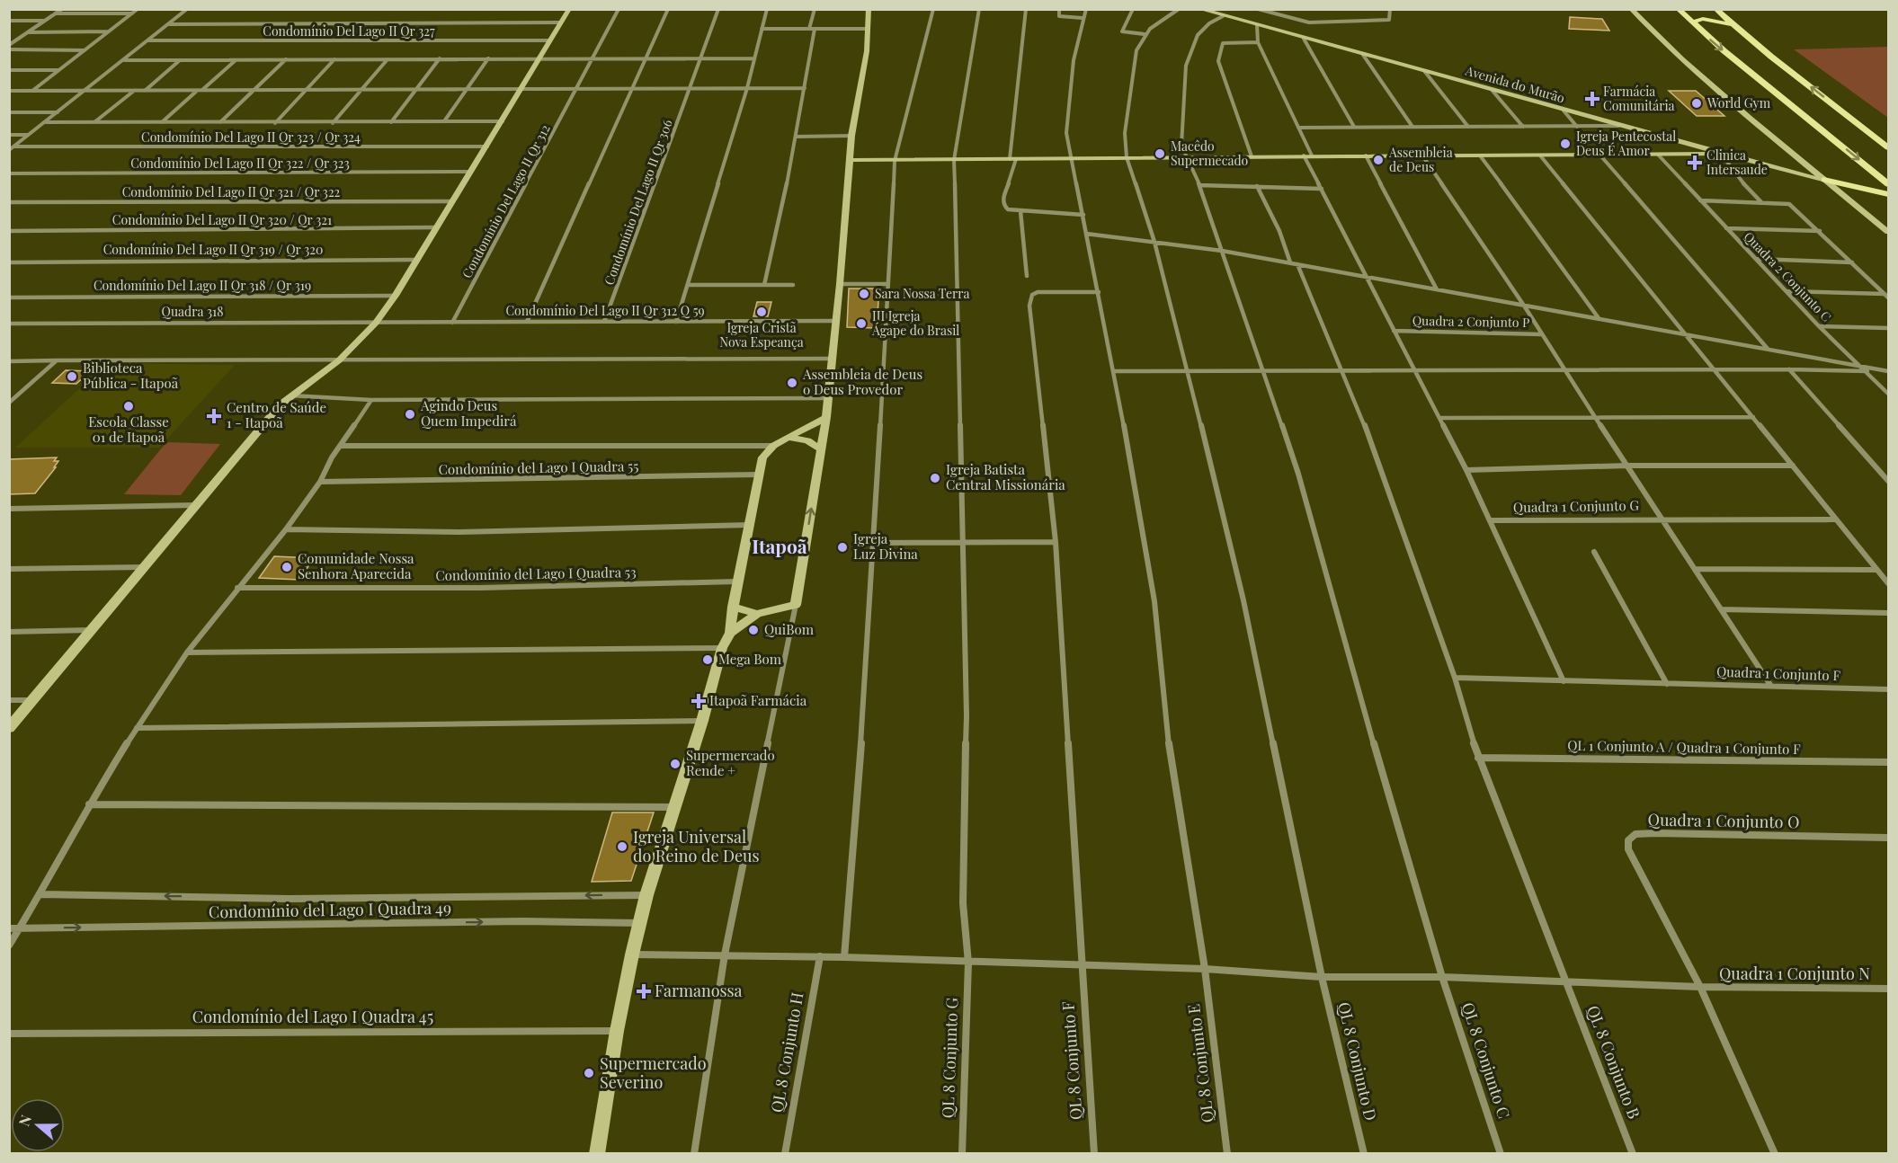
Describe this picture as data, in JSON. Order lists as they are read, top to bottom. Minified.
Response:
{"streets":{"street":["Condomínio Del Lago II Qr 327","Avenida do Murão","Condomínio Del Lago II Qr 323 / Qr 324","Condomínio Del Lago II Qr 322 / Qr 323","Condomínio Del Lago II Qr 321 / Qr 322","Condomínio Del Lago II Qr 312","Condomínio Del Lago II Qr 306","Condomínio Del Lago II Qr 320 / Qr 321","Condomínio Del Lago II Qr 319 / Qr 320","Quadra 2 Conjunto C","Condomínio Del Lago II Qr 318 / Qr 319","Condomínio Del Lago II Qr 312 Q 59","Quadra 318","Quadra 2 Conjunto P","Condomínio del Lago I Quadra 55","Quadra 1 Conjunto G","Condomínio del Lago I Quadra 53","Quadra 1 Conjunto F","QL 1 Conjunto A / Quadra 1 Conjunto F","Quadra 1 Conjunto O","Condomínio del Lago I Quadra 49","Quadra 1 Conjunto N","Condomínio del Lago I Quadra 45","QL 8 Conjunto H","QL 8 Conjunto G","QL 8 Conjunto F","QL 8 Conjunto C","QL 8 Conjunto D","QL 8 Conjunto B","QL 8 Conjunto E"]},"crossings":[["Avenida do Murão","QL 8 Conjunto C"],["Condomínio Del Lago II Qr 312","Condomínio Del Lago II Qr 312 Q 59"],["Condomínio Del Lago II Qr 306","Condomínio Del Lago II Qr 312 Q 59"],["Condomínio Del Lago II Qr 312 Q 59","Quadra 318"],["Quadra 2 Conjunto P","Quadra 1 Conjunto G"],["Quadra 2 Conjunto P","Quadra 1 Conjunto F"],["Quadra 1 Conjunto F","QL 8 Conjunto B"],["QL 1 Conjunto A / Quadra 1 Conjunto F","QL 8 Conjunto B"],["Quadra 1 Conjunto O","Quadra 1 Conjunto N"],["Quadra 1 Conjunto N","QL 8 Conjunto H"],["Quadra 1 Conjunto N","QL 8 Conjunto G"],["Quadra 1 Conjunto N","QL 8 Conjunto F"],["Quadra 1 Conjunto N","QL 8 Conjunto C"],["Quadra 1 Conjunto N","QL 8 Conjunto D"],["Quadra 1 Conjunto N","QL 8 Conjunto B"],["Quadra 1 Conjunto N","QL 8 Conjunto E"],["QL 8 Conjunto F","QL 8 Conjunto E"]],"districts":["Itapoã"],"places":{"health":["Farmácia Comunitária","Clinica Intersaude","Centro de Saúde 1 - Itapoã","Itapoã Farmácia","Farmanossa"],"other":["World Gym","Igreja Pentecostal Deus É Amor","Macêdo Supermecado","Assembleia de Deus","Sara Nossa Terra","Igreja Cristã Nova Espeança","III Igreja Ágape do Brasil","Biblioteca Pública - Itapoã","Assembleia de Deus o Deus Provedor","Escola Classe 01 de Itapoã","Agindo Deus Quem Impedirá","Igreja Batista Central Missionária","Igreja Luz Divina","Comunidade Nossa Senhora Aparecida","QuiBom","Mega Bom","Supermercado Rende +","Igreja Universal do Reino de Deus","Supermercado Severino"]},"north":"left"}
